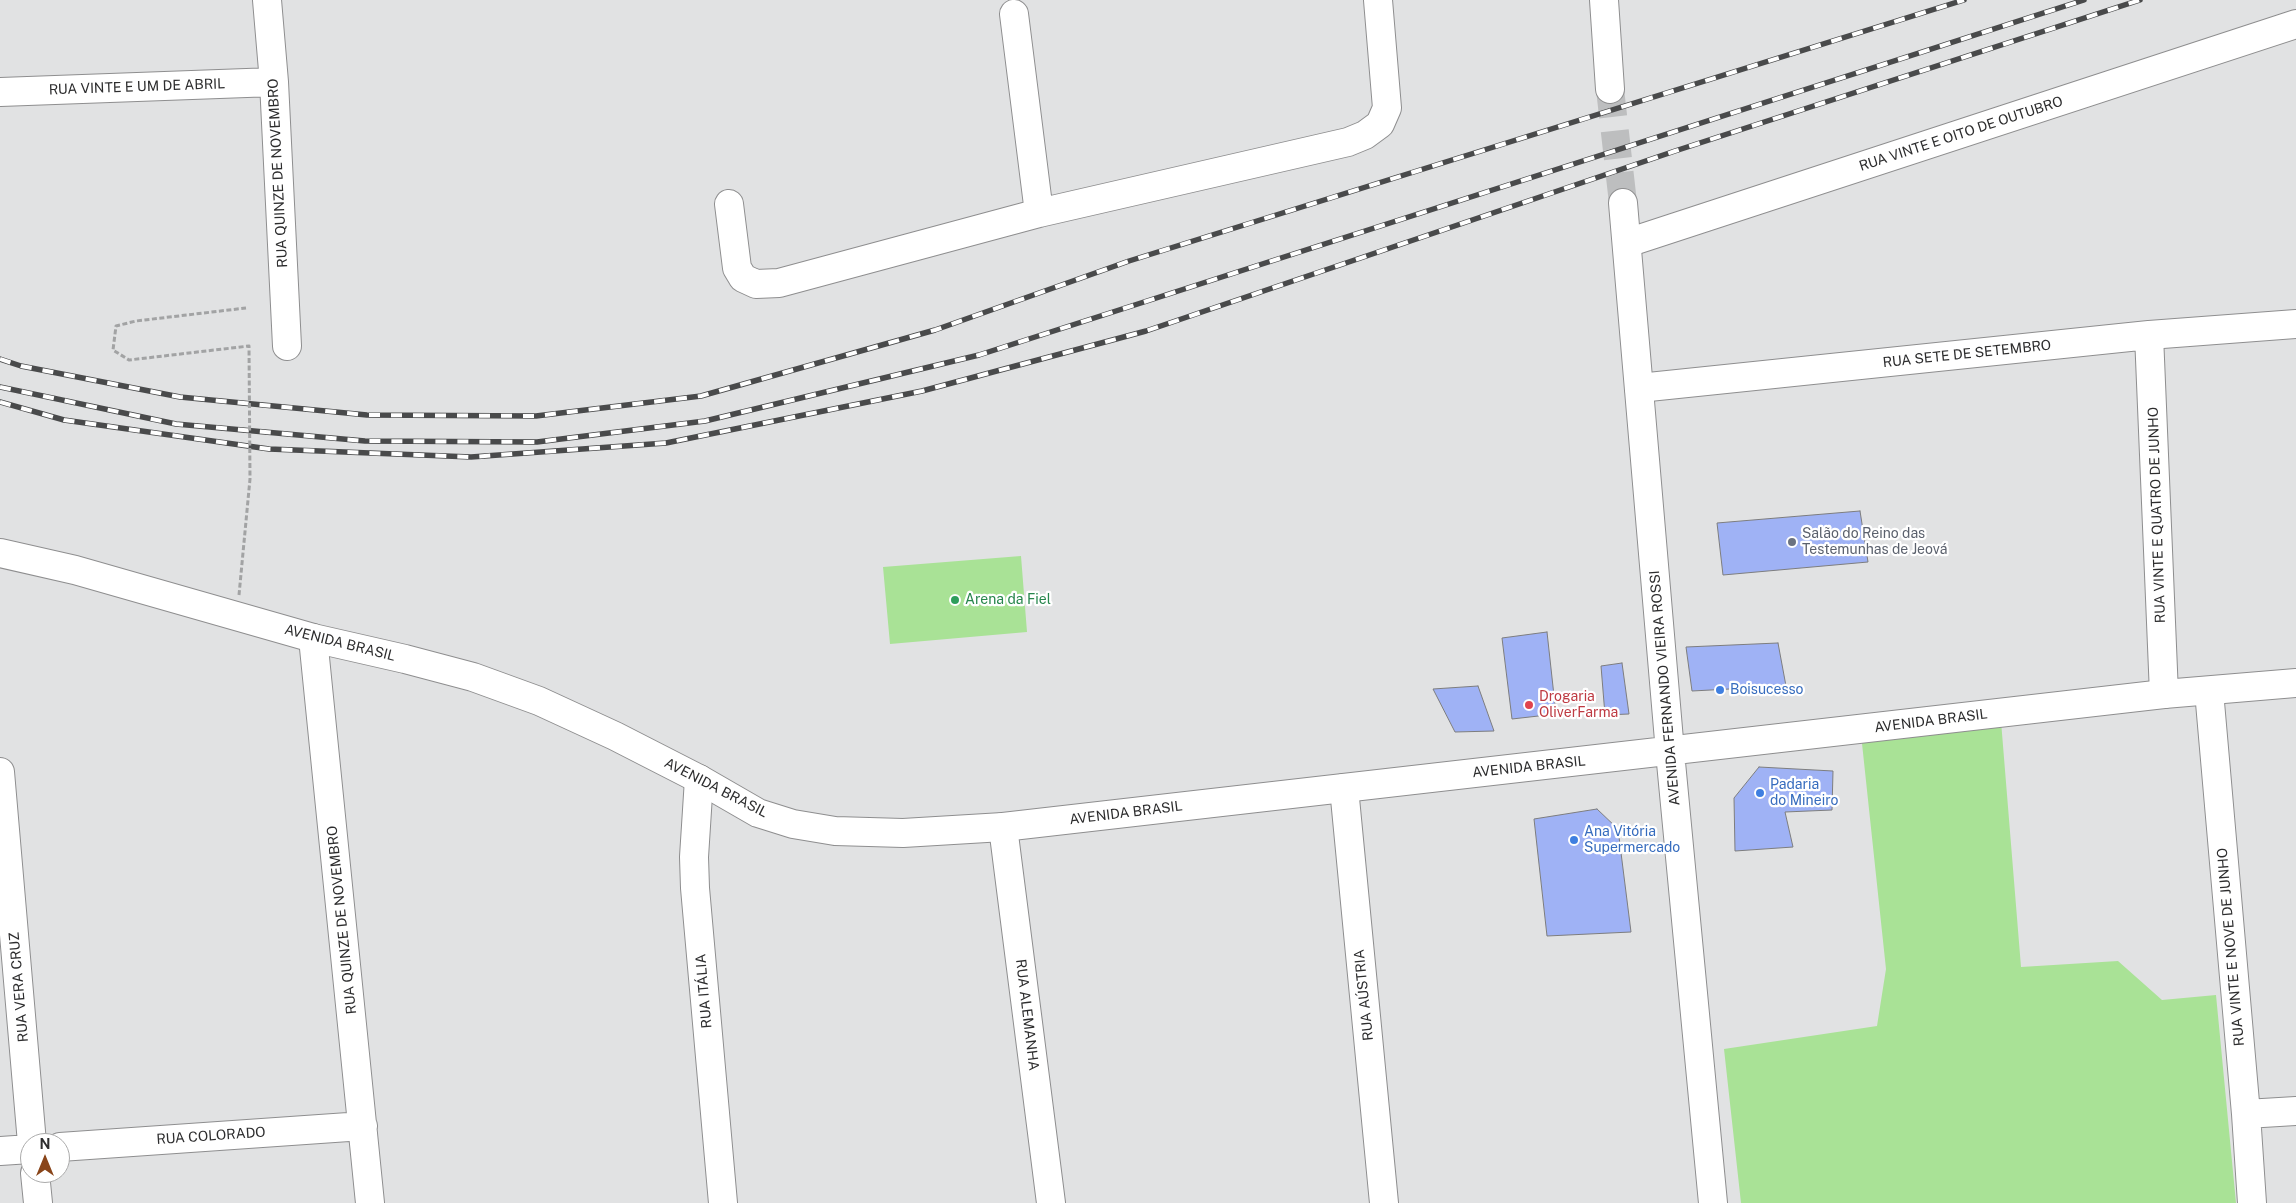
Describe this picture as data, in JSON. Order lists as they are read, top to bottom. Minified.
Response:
{"streets":{"street":["RUA VINTE E UM DE ABRIL","RUA VINTE E OITO DE OUTUBRO","RUA QUINZE DE NOVEMBRO","RUA SETE DE SETEMBRO","RUA VINTE E QUATRO DE JUNHO","AVENIDA BRASIL","AVENIDA FERNANDO VIEIRA ROSSI","RUA VINTE E NOVE DE JUNHO","RUA VERA CRUZ","RUA ITÁLIA","RUA AÚSTRIA","RUA ALEMANHA","RUA COLORADO"]},"crossings":[["RUA VINTE E UM DE ABRIL","RUA QUINZE DE NOVEMBRO"],["RUA VINTE E OITO DE OUTUBRO","AVENIDA FERNANDO VIEIRA ROSSI"],["RUA QUINZE DE NOVEMBRO","AVENIDA BRASIL"],["RUA QUINZE DE NOVEMBRO","RUA COLORADO"],["RUA SETE DE SETEMBRO","RUA VINTE E QUATRO DE JUNHO"],["RUA SETE DE SETEMBRO","AVENIDA FERNANDO VIEIRA ROSSI"],["RUA VINTE E QUATRO DE JUNHO","AVENIDA BRASIL"],["AVENIDA BRASIL","AVENIDA FERNANDO VIEIRA ROSSI"],["AVENIDA BRASIL","RUA VINTE E NOVE DE JUNHO"],["AVENIDA BRASIL","RUA ITÁLIA"],["AVENIDA BRASIL","RUA AÚSTRIA"],["AVENIDA BRASIL","RUA ALEMANHA"]],"places":["Salão do Reino das Testemunhas de Jeová","Arena da Fiel","Boisucesso","Drogaria OliverFarma","Padaria do Mineiro","Ana Vitória Supermercado"],"north":"top"}
